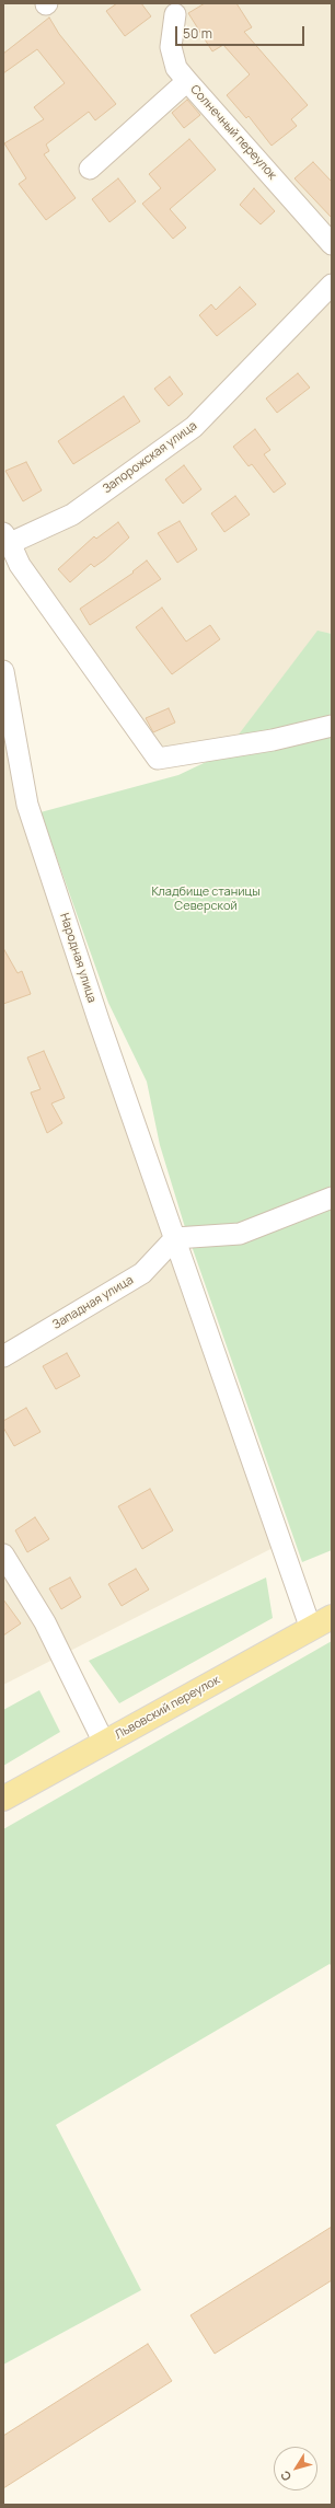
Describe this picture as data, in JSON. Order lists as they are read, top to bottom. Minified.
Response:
{"streets":{"main road":["Львовский переулок"],"street":["Солнечный переулок","Запорожская улица","Народная улица","Западная улица"]},"crossings":[["Народная улица","Западная улица"],["Народная улица","Львовский переулок"]],"parks":["Кладбище станицы Северской"],"scale_bar":"50 m","north":"bottom left"}
